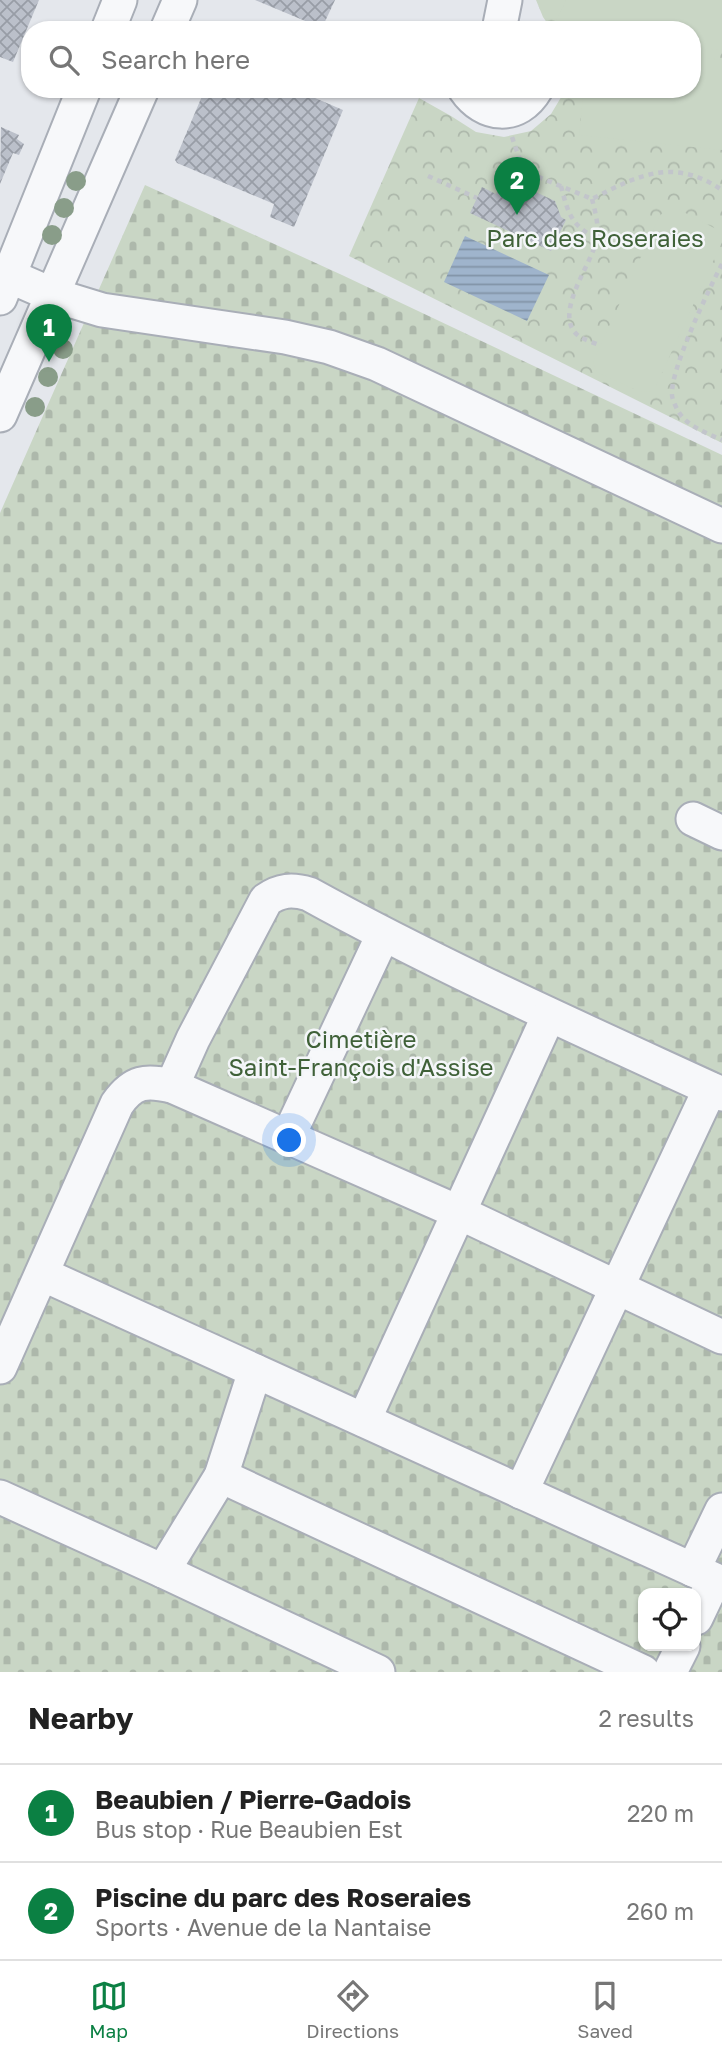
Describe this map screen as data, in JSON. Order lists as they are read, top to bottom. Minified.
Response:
{"parks":["Parc des Roseraies","Cimetière Saint-François d'Assise"],"page":{"search":"Search here","pins":["2","1"],"heading":["Nearby","2 results"],"list":[{"mark":"1","name":"Beaubien / Pierre-Gadois","note":"Bus stop · Rue Beaubien Est","value":"220 m"},{"mark":"2","name":"Piscine du parc des Roseraies","note":"Sports · Avenue de la Nantaise","value":"260 m"}],"nav":["Map","Directions","Saved"]}}
